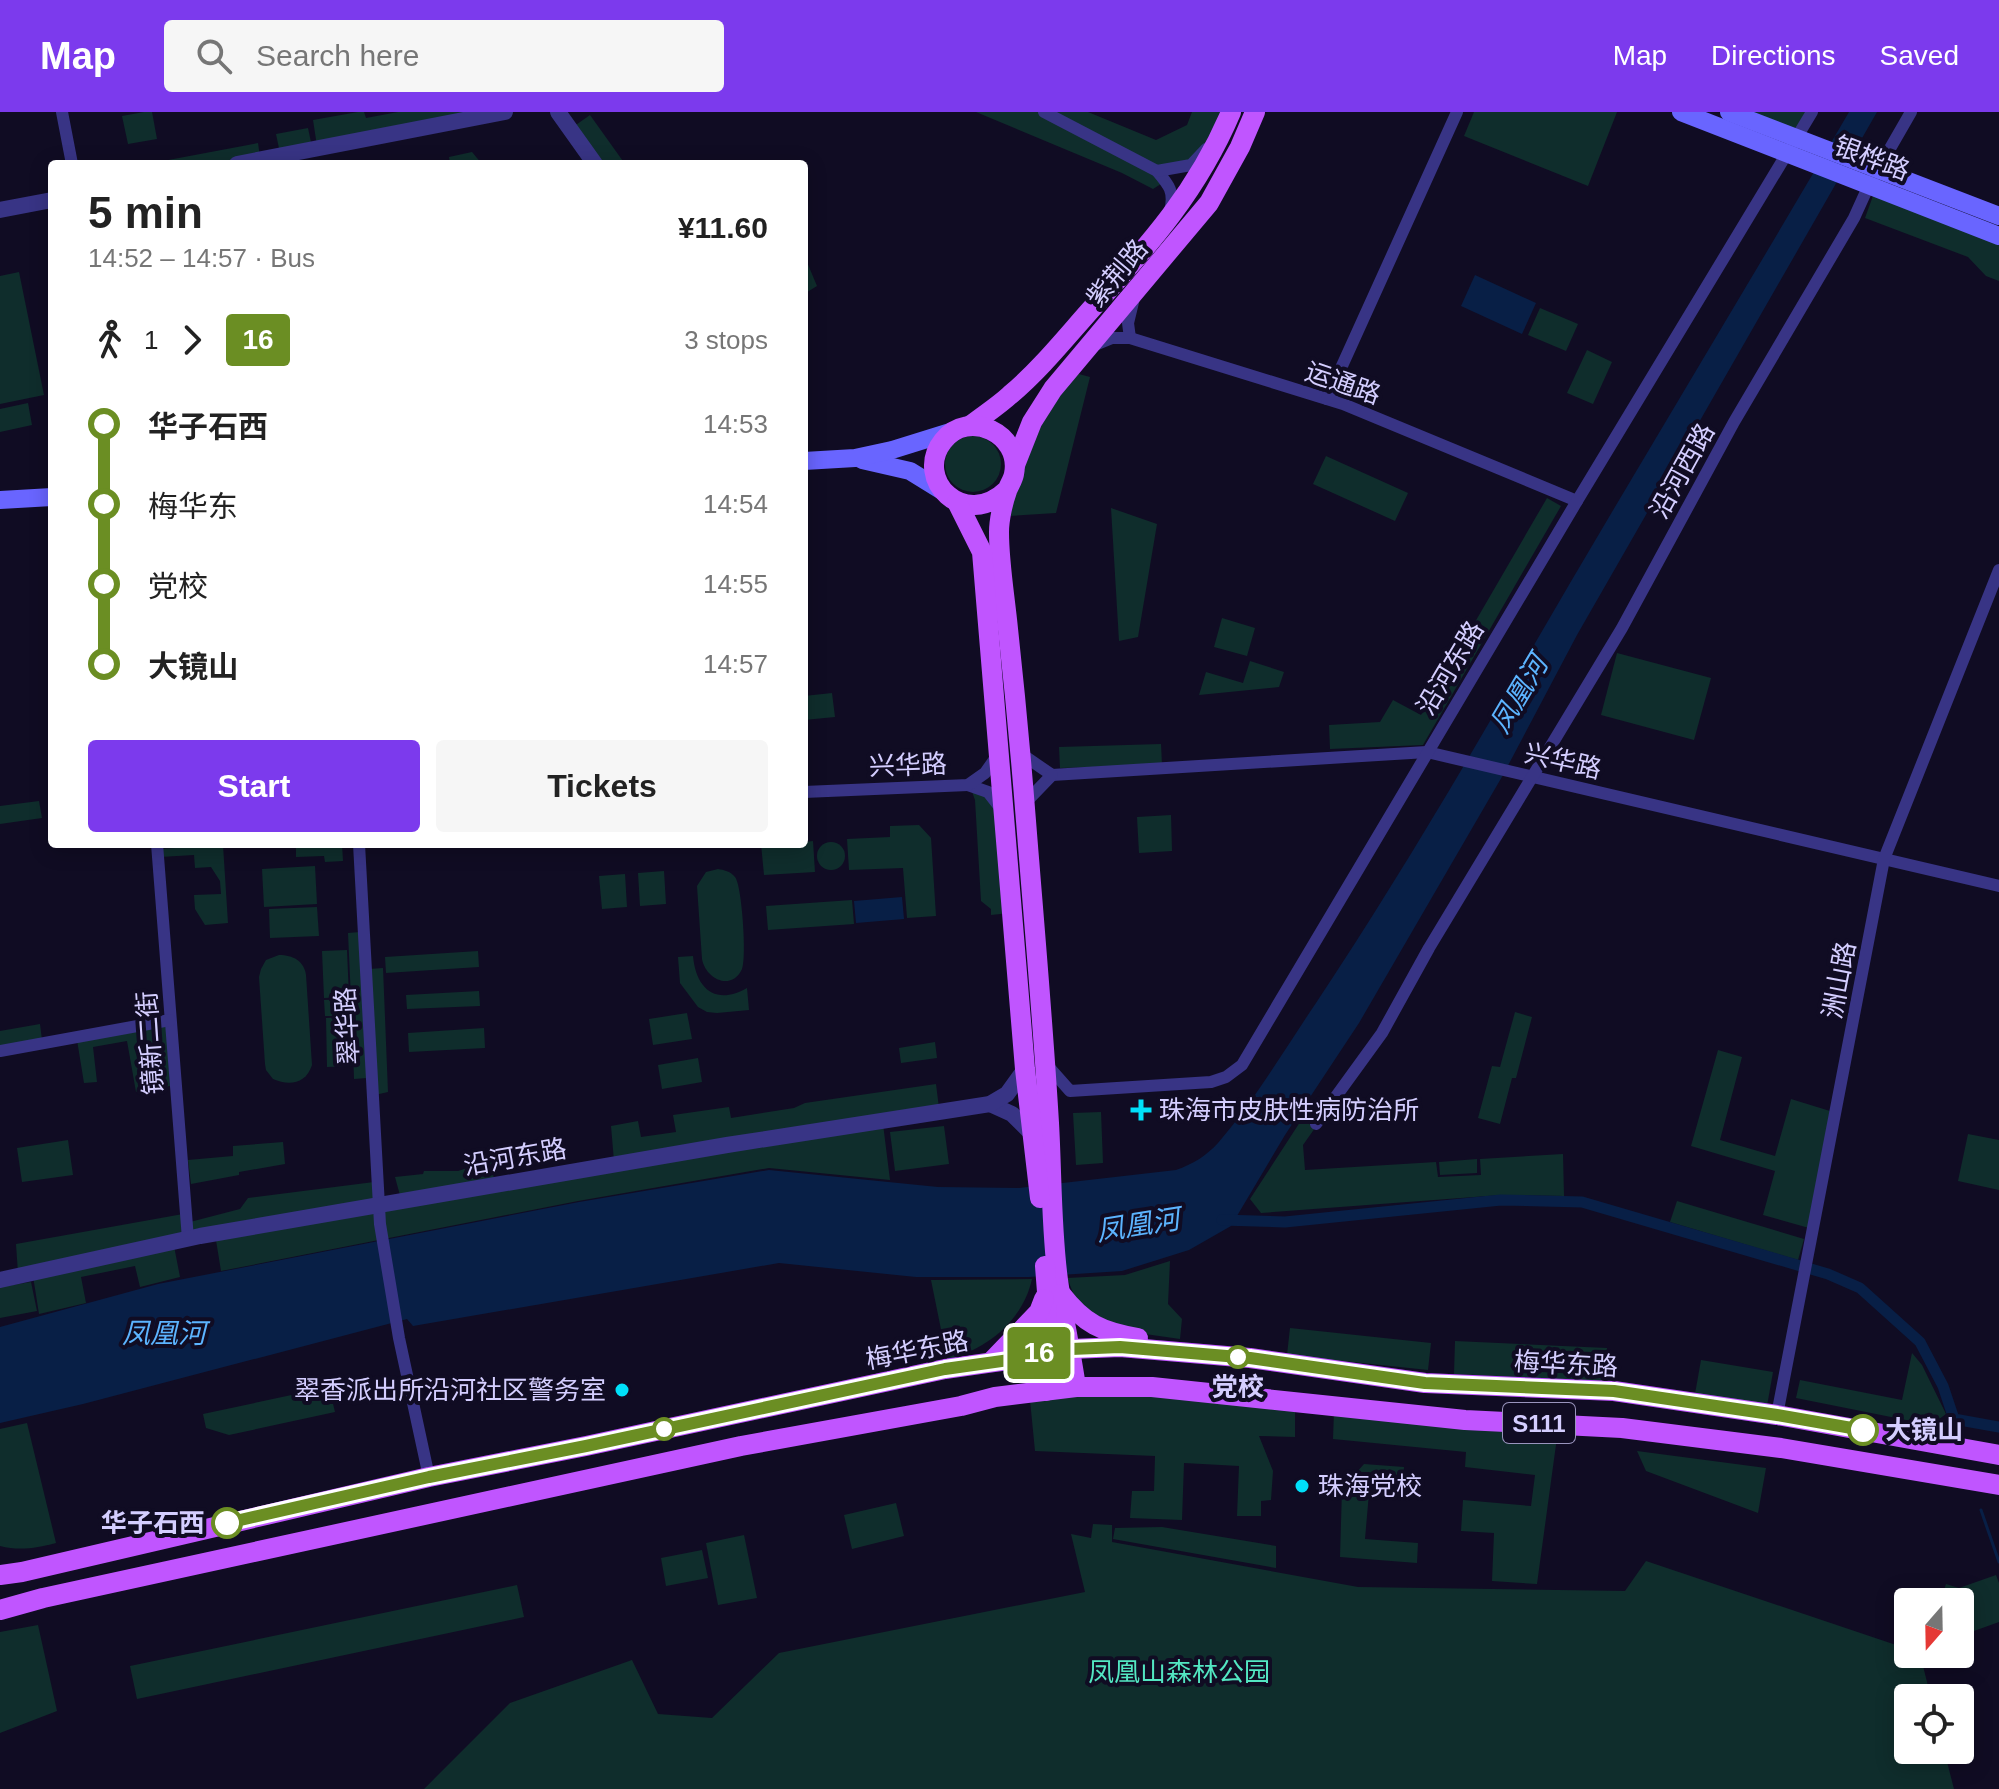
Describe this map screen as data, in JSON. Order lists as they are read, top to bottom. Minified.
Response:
{"streets":{"main road":["银桦路","紫荆路","梅华东路","S111"],"street":["运通路","沿河西路","沿河东路","兴华路","洲山路","翠华路","镜新二街"]},"crossings":[["银桦路","沿河西路"],["银桦路","沿河东路"],["紫荆路","运通路"],["运通路","沿河东路"],["沿河西路","兴华路"],["沿河东路","兴华路"],["沿河东路","翠华路"],["沿河东路","镜新二街"],["兴华路","洲山路"],["洲山路","梅华东路"],["翠华路","梅华东路"]],"water":["凤凰河"],"parks":["凤凰山森林公园"],"places":{"health":["珠海市皮肤性病防治所"],"other":["党校","翠香派出所沿河社区警务室","大镜山","珠海党校","华子石西"]},"lines":["bus line 16"],"north":"bottom","page":{"header":"Map","search":"Search here","nav":["Map","Directions","Saved"],"on_map":"16","heading":["5 min","14:52 – 14:57 · Bus","¥11.60"],"legs":["1","16","3 stops"],"list":[{"name":"华子石西","value":"14:53"},{"name":"梅华东","value":"14:54"},{"name":"党校","value":"14:55"},{"name":"大镜山","value":"14:57"}],"buttons":["Start","Tickets"]}}
